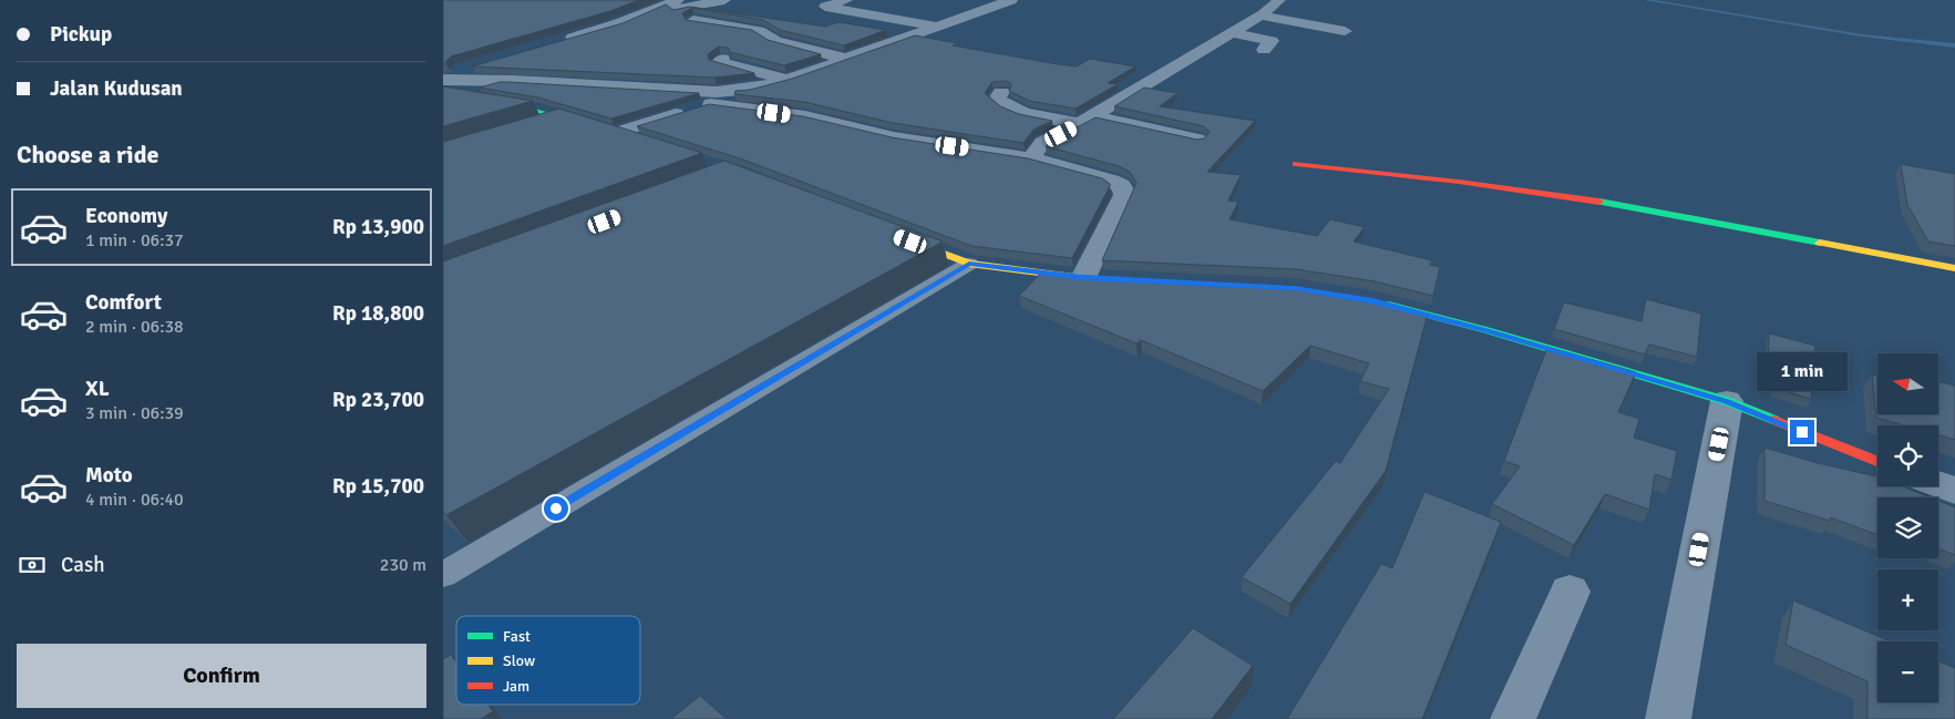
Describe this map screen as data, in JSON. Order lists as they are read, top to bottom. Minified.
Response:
{"legend":["Fast","Slow","Jam"],"north":"left","page":{"banner":["Pickup","Jalan Kudusan"],"heading":"Choose a ride","list":[{"name":"Economy","note":"1 min · 06:37","value":"Rp 13,900"},{"name":"Comfort","note":"2 min · 06:38","value":"Rp 18,800"},{"name":"XL","note":"3 min · 06:39","value":"Rp 23,700"},{"name":"Moto","note":"4 min · 06:40","value":"Rp 15,700"}],"bubble":"1 min","map_buttons":["+","−"],"pay":["Cash","230 m"],"buttons":"Confirm"}}
